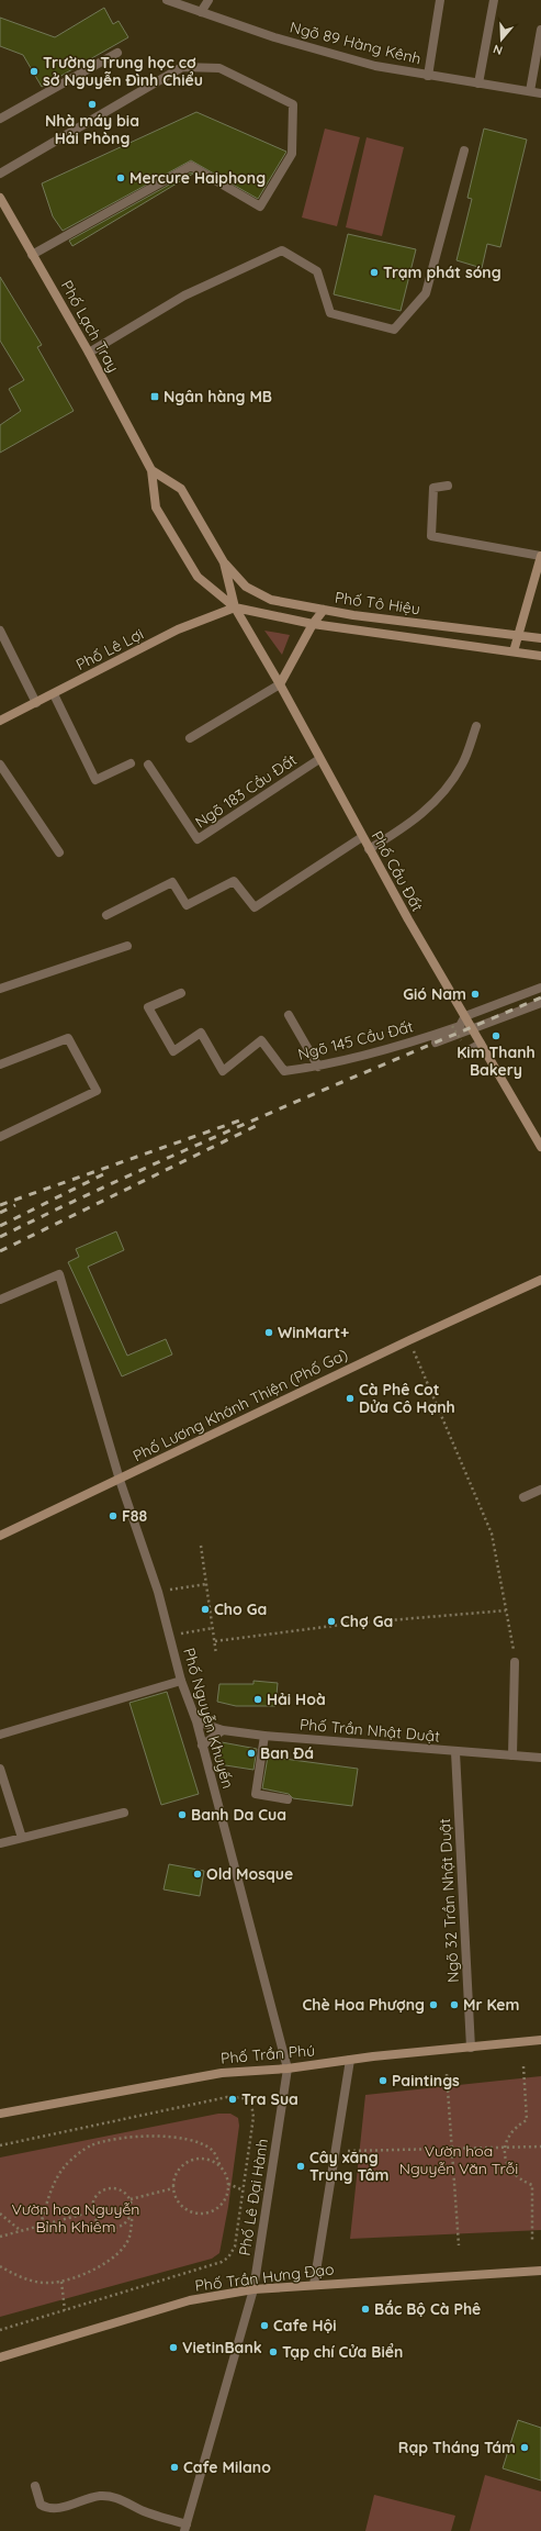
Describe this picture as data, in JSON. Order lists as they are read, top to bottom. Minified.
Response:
{"streets":{"main road":["Phố Lạch Tray","Phố Tô Hiệu","Phố Lê Lợi","Phố Cầu Đất","Phố Lương Khánh Thiện (Phố Ga)","Phố Trần Phú","Phố Trần Hưng Đạo"],"street":["Ngõ 89 Hàng Kênh","Ngõ 183 Cầu Đất","Ngõ 145 Cầu Đất","Phố Nguyễn Khuyến","Phố Trần Nhật Duật","Ngõ 32 Trần Nhật Duật","Phố Lê Đại Hành"]},"crossings":[["Phố Lạch Tray","Phố Tô Hiệu"],["Phố Lạch Tray","Phố Lê Lợi"],["Phố Lạch Tray","Phố Cầu Đất"],["Phố Tô Hiệu","Phố Lê Lợi"],["Phố Tô Hiệu","Phố Cầu Đất"],["Phố Lê Lợi","Phố Cầu Đất"],["Ngõ 183 Cầu Đất","Phố Cầu Đất"],["Phố Cầu Đất","Ngõ 145 Cầu Đất"],["Phố Lương Khánh Thiện (Phố Ga)","Phố Nguyễn Khuyến"],["Phố Nguyễn Khuyến","Phố Trần Nhật Duật"],["Phố Nguyễn Khuyến","Phố Trần Phú"],["Phố Nguyễn Khuyến","Phố Lê Đại Hành"],["Phố Trần Nhật Duật","Ngõ 32 Trần Nhật Duật"],["Ngõ 32 Trần Nhật Duật","Phố Trần Phú"],["Phố Trần Phú","Phố Lê Đại Hành"],["Phố Lê Đại Hành","Phố Trần Hưng Đạo"]],"parks":["Vườn hoa Nguyễn Văn Trỗi","Vườn hoa Nguyễn Bỉnh Khiêm"],"places":{"other":["Trường Trung học cơ sở Nguyễn Đình Chiểu","Nhà máy bia Hải Phòng","Mercure Haiphong","Trạm phát sóng","Gió Nam","Kim Thanh Bakery","WinMart+","Cà Phê Cot Dửa Cô Hạnh","F88","Cho Ga","Chợ Ga","Hải Hoà","Ban Đá","Banh Da Cua","Old Mosque","Chè Hoa Phượng","Mr Kem","Paintings","Tra Sua","Cây xăng Trung Tâm","Bắc Bộ Cà Phê","Cafe Hội","VietinBank","Tạp chí Cửa Biển","Rạp Tháng Tám","Cafe Milano"],"transit":["Ngân hàng MB"]},"north":"bottom"}
